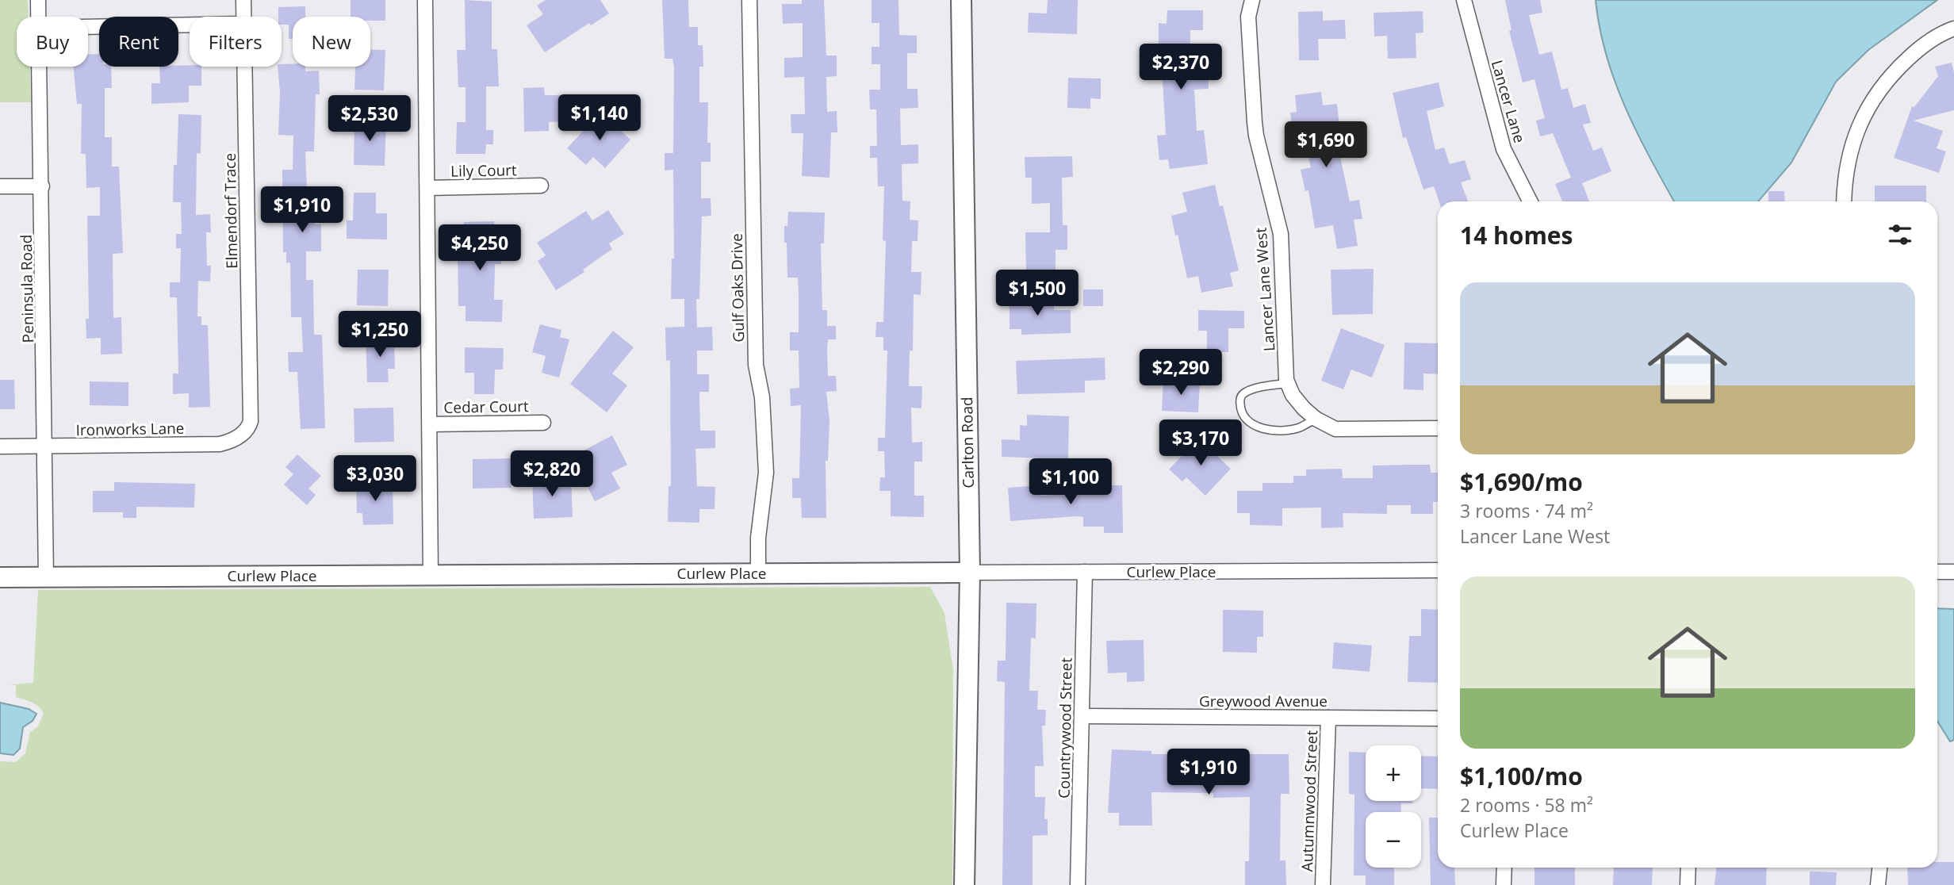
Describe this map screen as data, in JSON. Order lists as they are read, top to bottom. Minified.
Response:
{"streets":{"street":["Lancer Lane","Lily Court","Elmendorf Trace","Gulf Oaks Drive","Peninsula Road","Lancer Lane West","Cedar Court","Ironworks Lane","Carlton Road","Curlew Place","Greywood Avenue","Countrywood Street","Autumnwood Street"]},"crossings":[["Elmendorf Trace","Ironworks Lane"],["Gulf Oaks Drive","Curlew Place"],["Peninsula Road","Ironworks Lane"],["Peninsula Road","Curlew Place"],["Carlton Road","Curlew Place"],["Curlew Place","Countrywood Street"],["Greywood Avenue","Countrywood Street"],["Greywood Avenue","Autumnwood Street"]],"page":{"chip":["Buy","Rent","Filters","New"],"price":["$2,370","$1,140","$2,530","$1,690","$1,910","$4,250","$1,500","$1,250","$2,290","$3,170","$2,820","$3,030","$1,100","$1,910"],"heading":"14 homes","list":[{"name":"$1,690/mo","note":"3 rooms · 74 m² · Lancer Lane West"},{"name":"$1,100/mo","note":"2 rooms · 58 m² · Curlew Place"}],"map_buttons":["+","−"]}}
